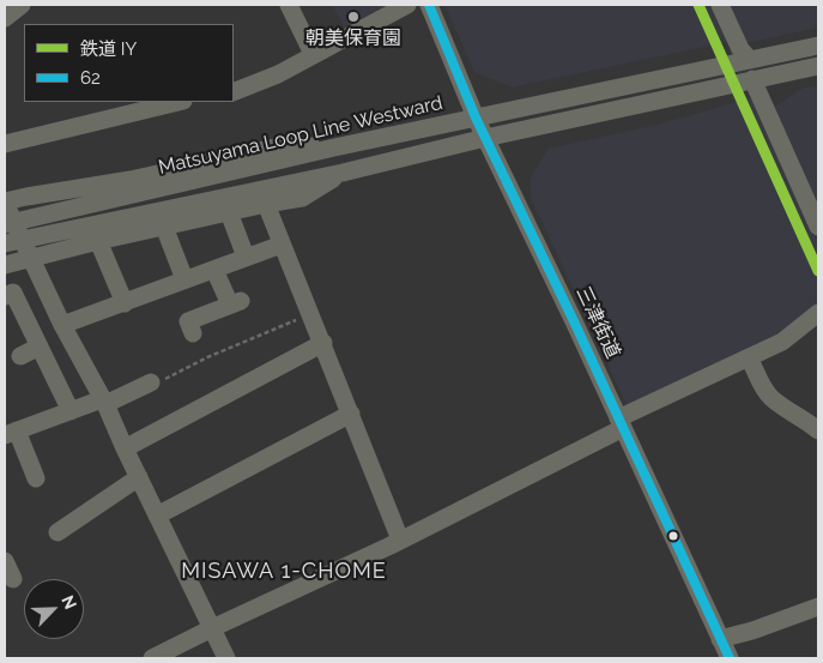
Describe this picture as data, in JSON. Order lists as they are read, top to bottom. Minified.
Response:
{"streets":{"street":["Matsuyama Loop Line Westward","三津街道"]},"crossings":[["Matsuyama Loop Line Westward","三津街道"]],"districts":["MISAWA 1-CHOME"],"places":["朝美保育園"],"lines":["rail line IY","transit line 62"],"legend":["鉄道 IY","62"],"north":"top right"}
